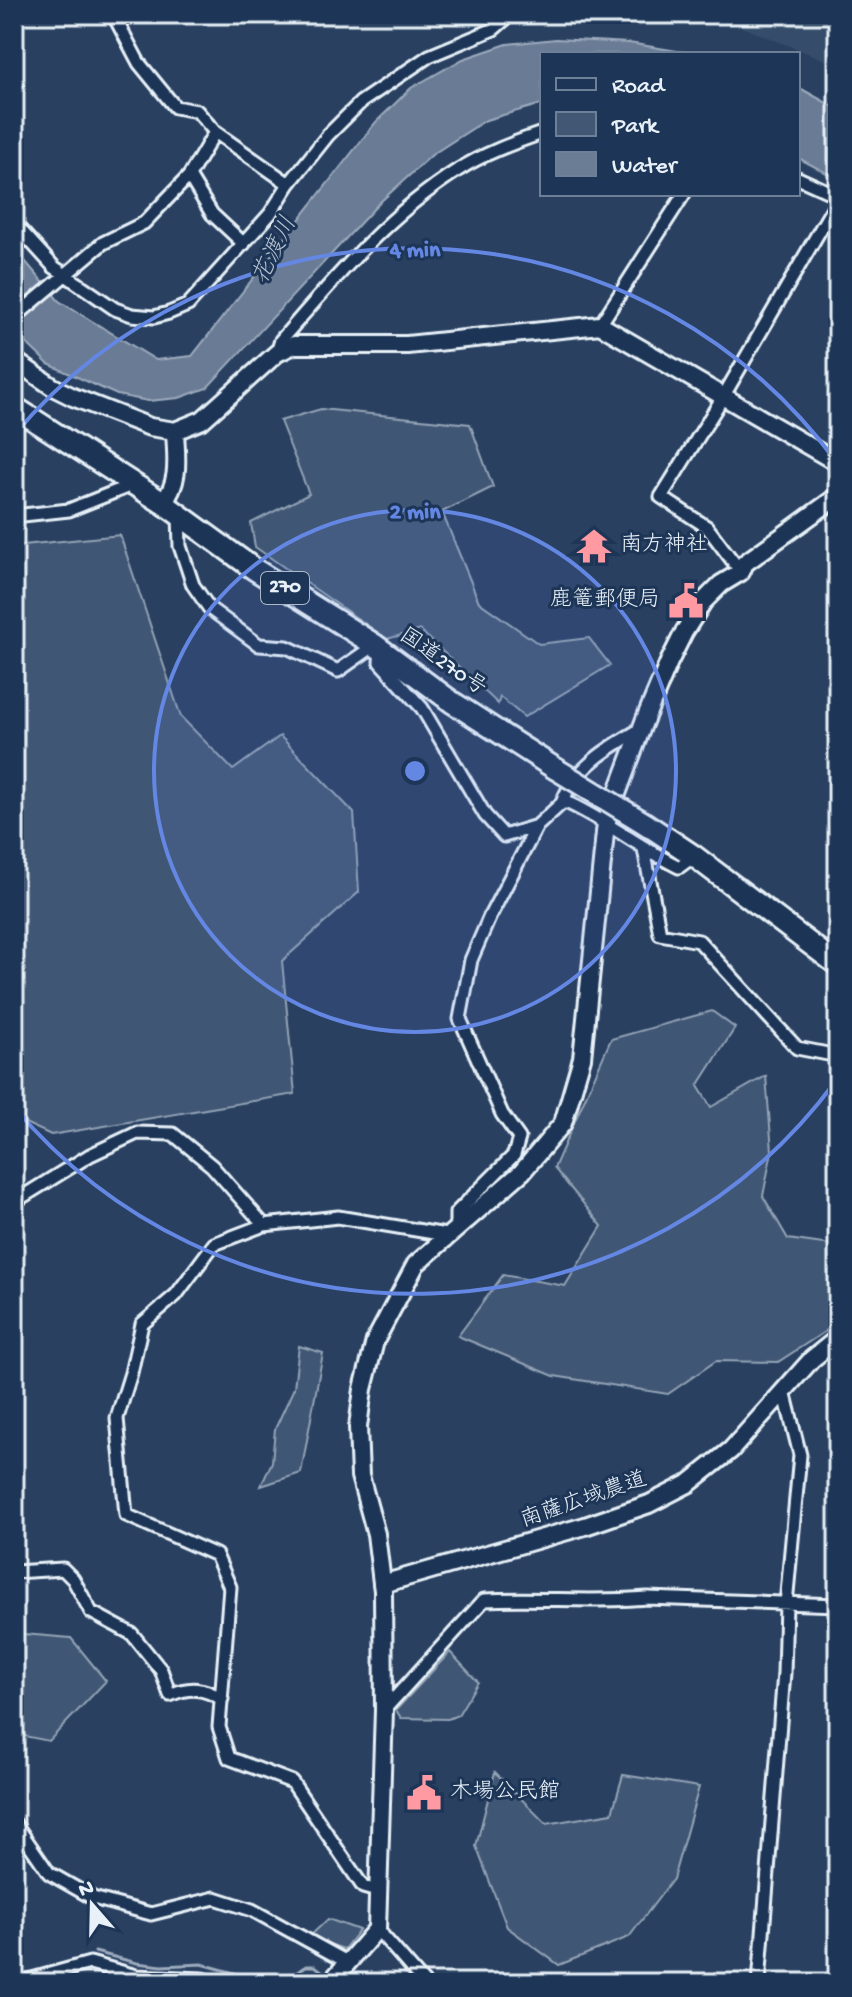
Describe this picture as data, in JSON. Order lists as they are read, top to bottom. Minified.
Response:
{"streets":{"highway":["270","国道270号"],"street":["南薩広域農道"]},"water":["花渡川"],"places":{"temple":["南方神社"],"public building":["鹿篭郵便局","木場公民館"]},"legend":["Road","Park","Water"],"north":"top","rings":["4 min","2 min"]}
